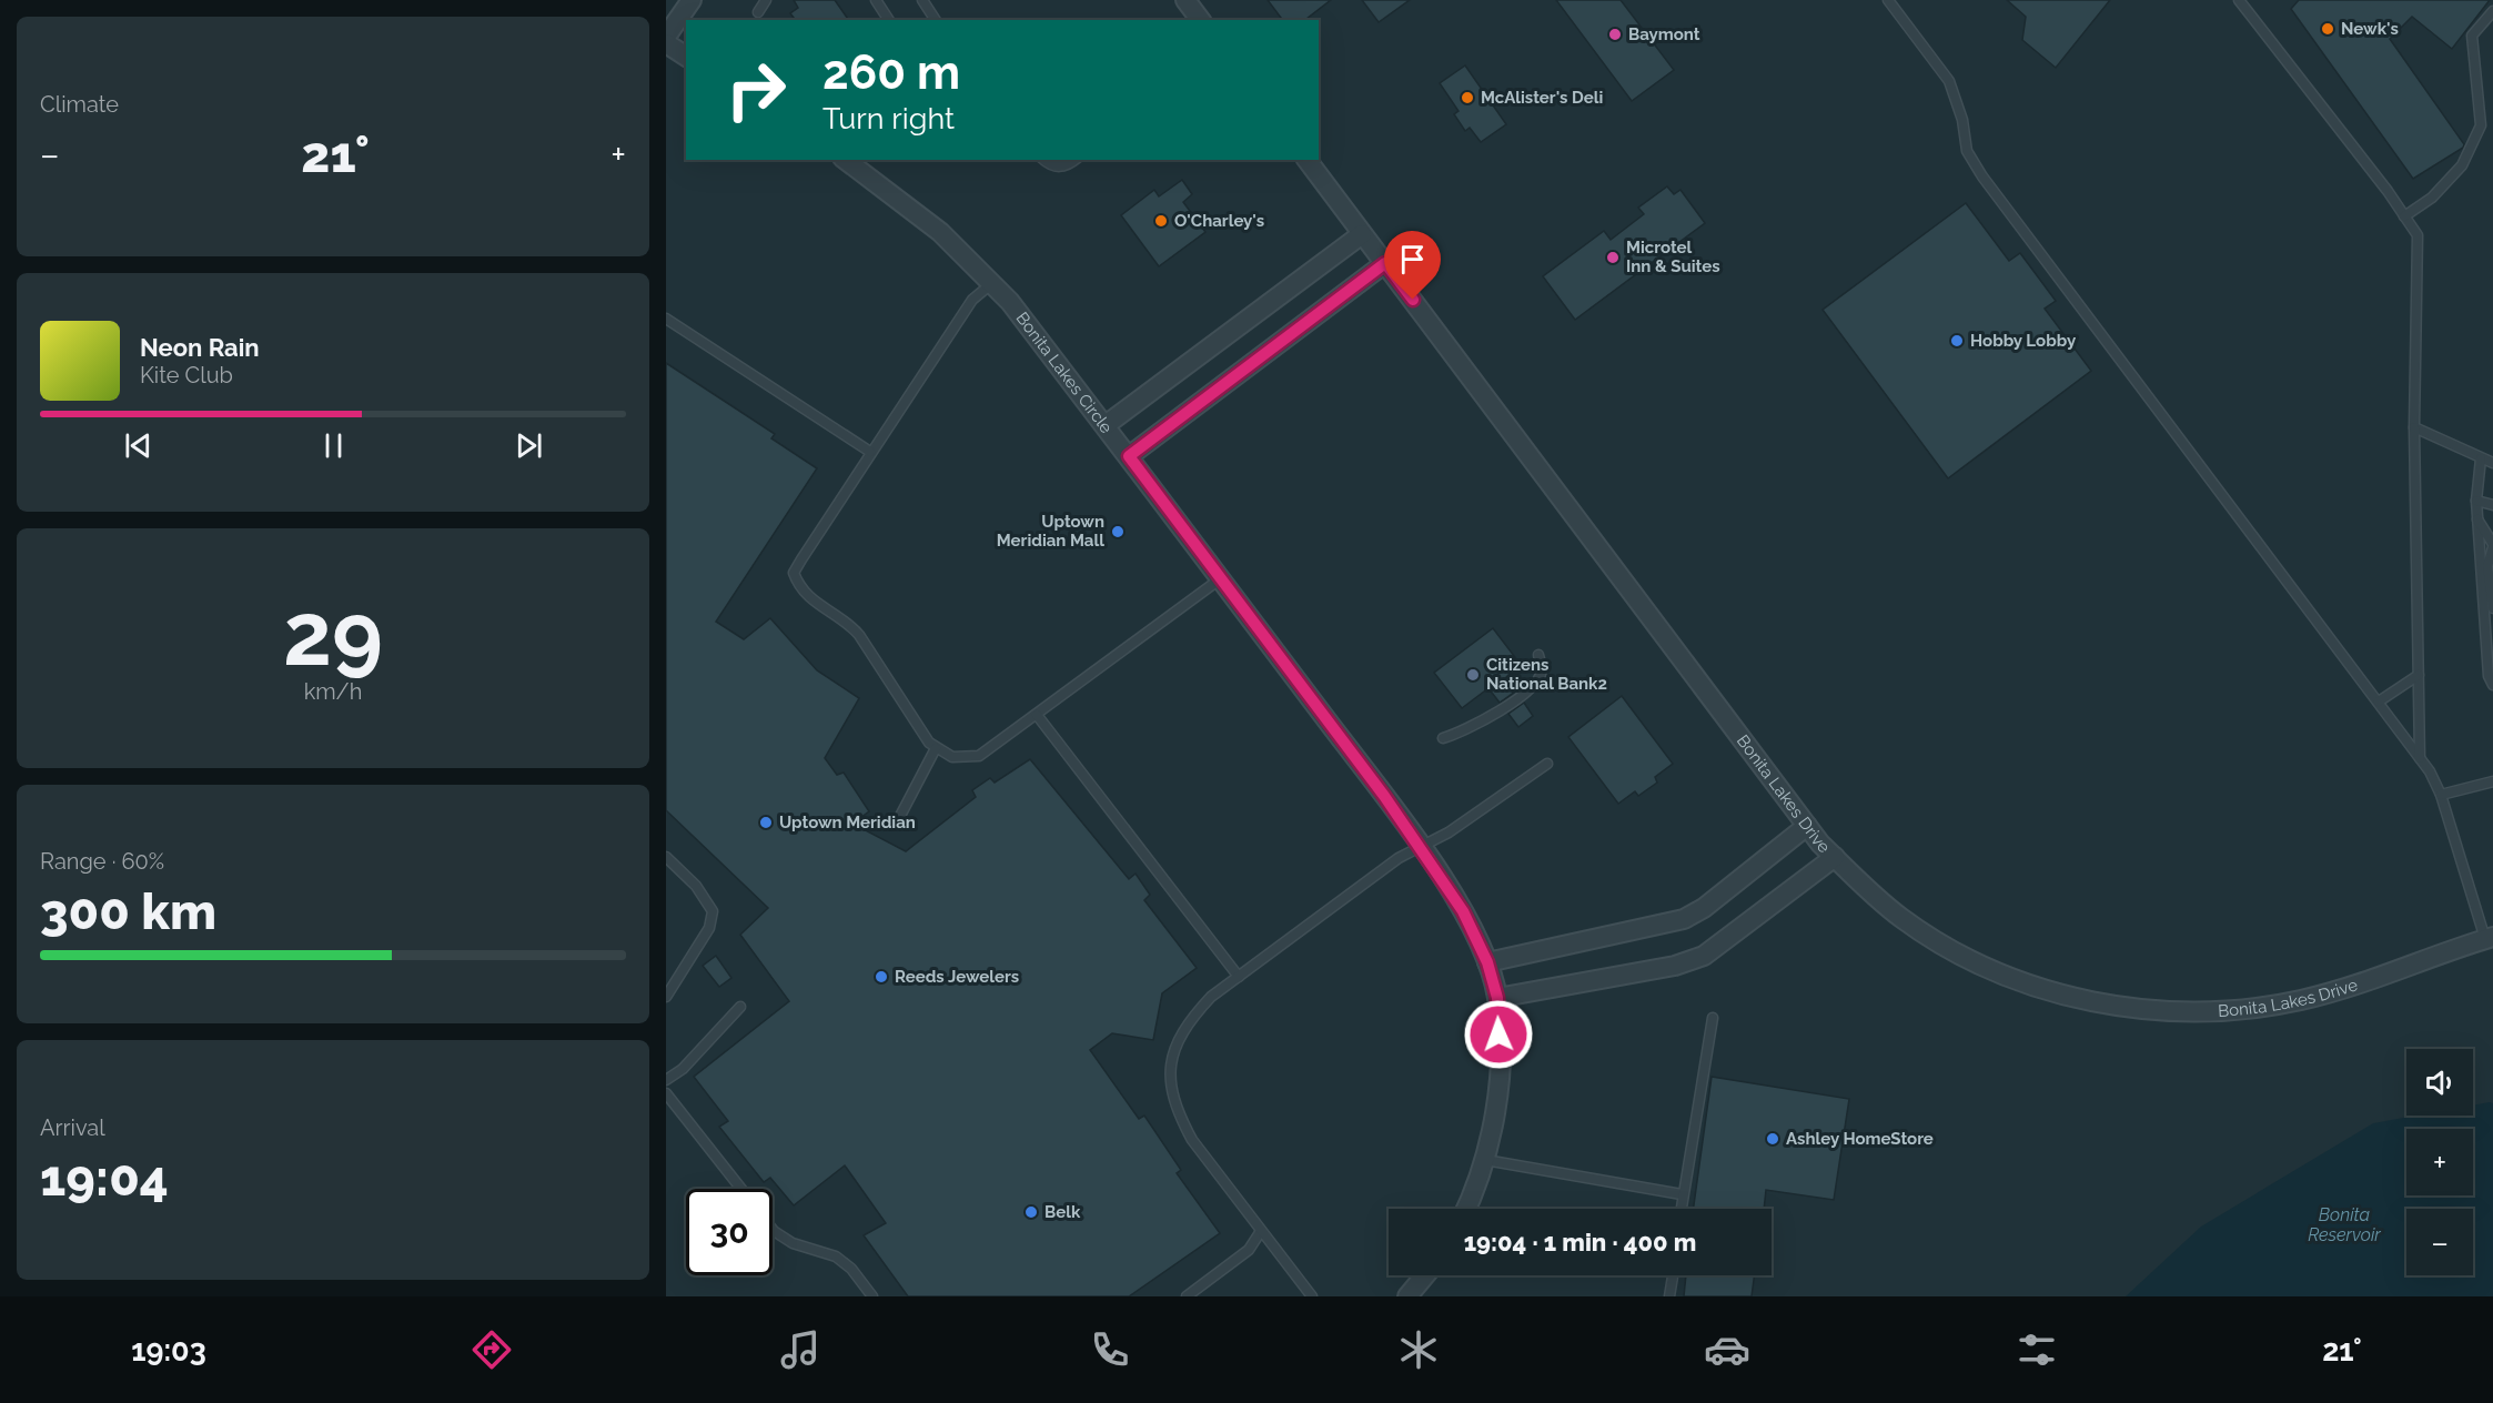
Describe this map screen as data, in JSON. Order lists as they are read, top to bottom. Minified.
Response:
{"streets":{"street":["Bonita Lakes Circle","Bonita Lakes Drive"]},"water":["Bonita Reservoir"],"places":["Newk's","Baymont","McAlister's Deli","O'Charley's","Microtel Inn & Suites","Hobby Lobby","Uptown Meridian Mall","Citizens National Bank2","Uptown Meridian","Reeds Jewelers","Ashley HomeStore","Belk"],"page":{"tile":["Climate",["29","km/h"],["Range · 60%","300 km"],["Arrival","19:04"]],"turn":["260 m","Turn right"],"heat":["−","21°","+"],"song":["Neon Rain","Kite Club"],"map_buttons":["+","−"],"limit":"30","trip":"19:04 · 1 min · 400 m","tabs":["19:03","21°"]}}
